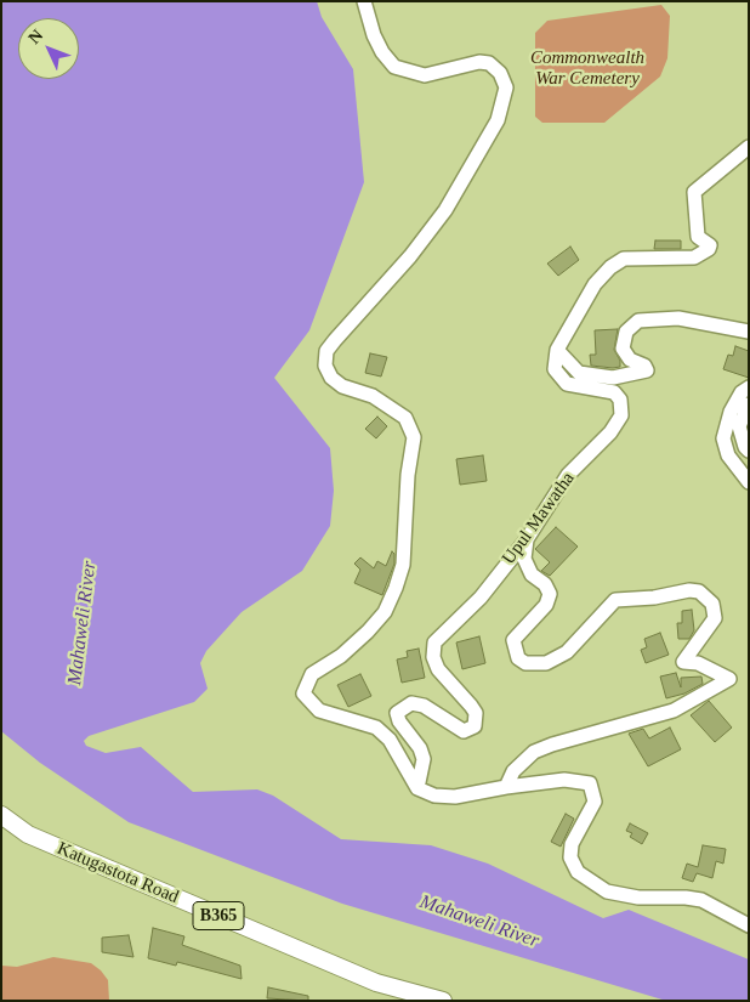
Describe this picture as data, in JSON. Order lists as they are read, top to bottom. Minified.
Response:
{"streets":{"main road":["Katugastota Road","B365"],"street":["Upul Mawatha"]},"water":["Mahaweli River"],"parks":["Commonwealth War Cemetery"],"north":"top left"}
